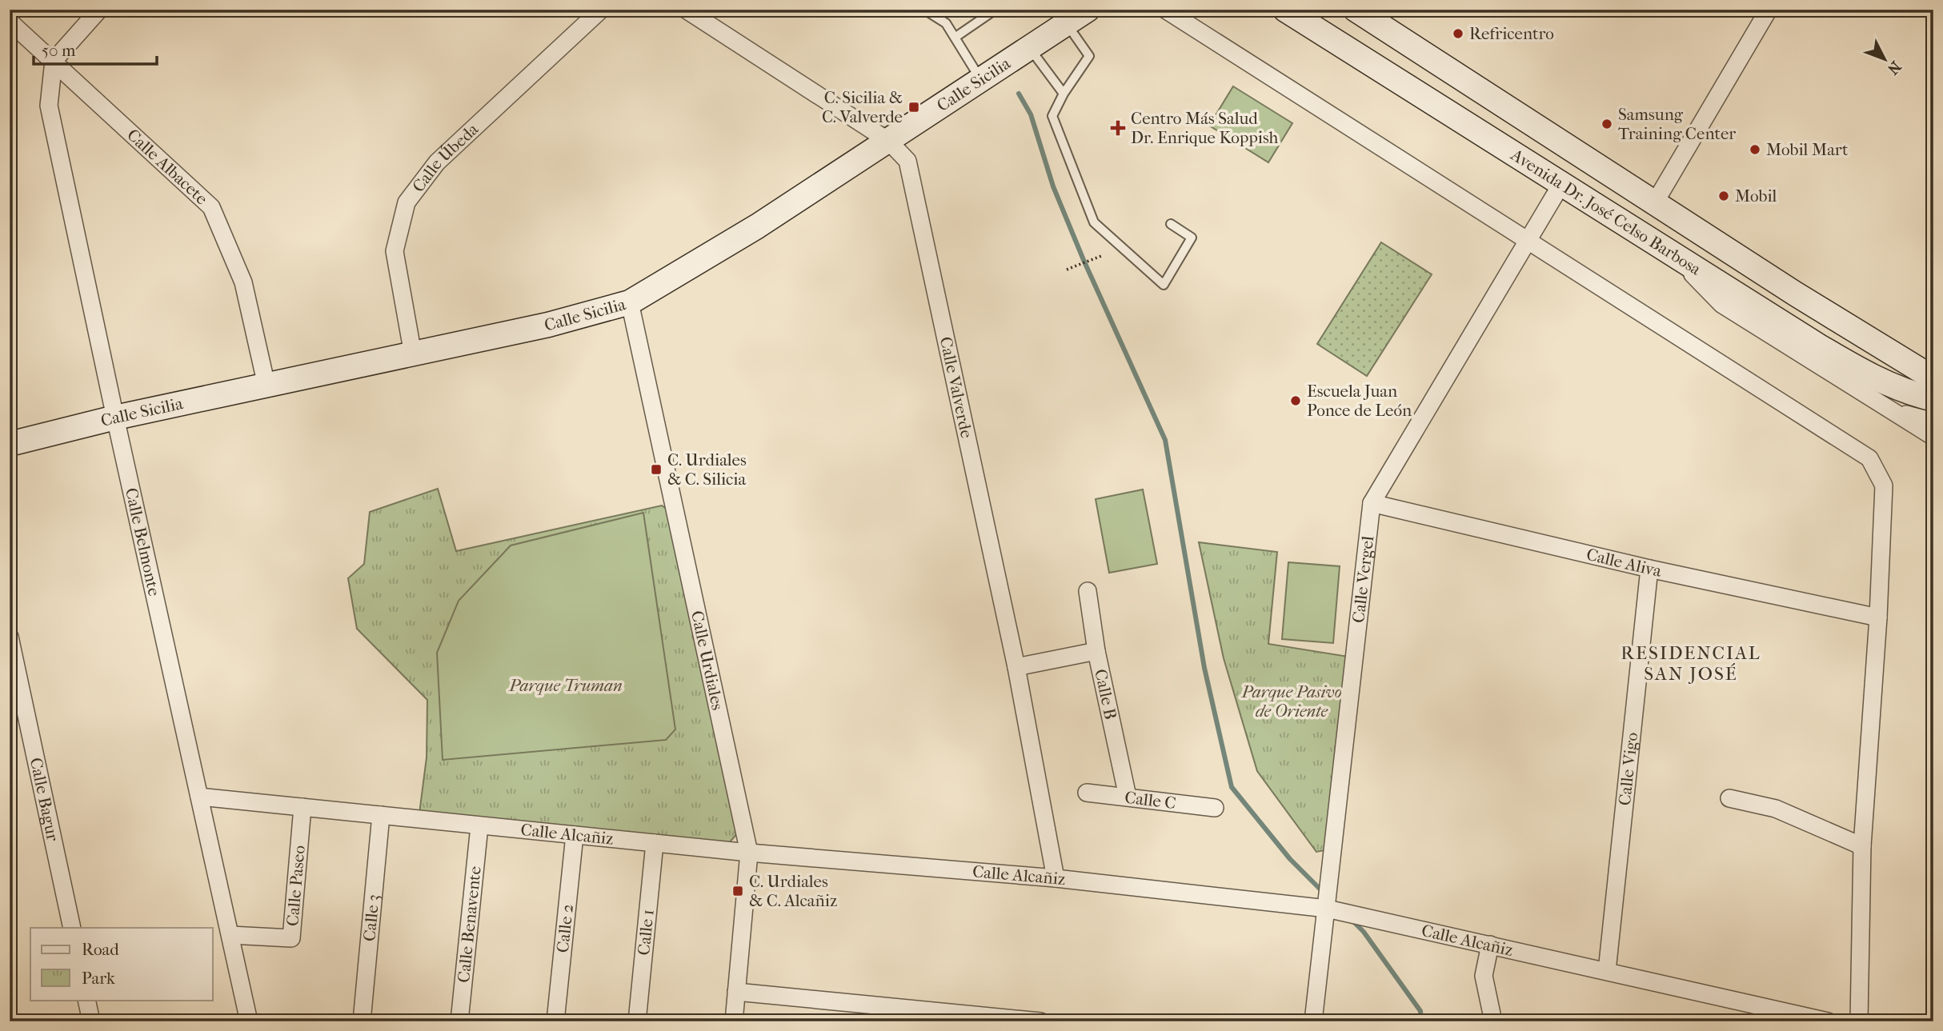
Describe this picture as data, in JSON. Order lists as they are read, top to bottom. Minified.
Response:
{"streets":{"main road":["Calle Sicilia","Avenida Dr. José Celso Barbosa"],"street":["Calle Úbeda","Calle Albacete","Calle Valverde","Calle Belmonte","Calle Aliva","Calle Vergel","Calle Urdiales","Calle B","Calle Vigo","Calle Bagur","Calle C","Calle Alcañiz","Calle Paseo","Calle 3","Calle Benavente","Calle 2","Calle 1"]},"crossings":[["Calle Sicilia","Calle Úbeda"],["Calle Sicilia","Calle Albacete"],["Calle Sicilia","Calle Valverde"],["Calle Sicilia","Calle Belmonte"],["Calle Sicilia","Calle Urdiales"],["Calle Albacete","Calle Belmonte"],["Avenida Dr. José Celso Barbosa","Calle Vergel"],["Calle Valverde","Calle Alcañiz"],["Calle Belmonte","Calle Alcañiz"],["Calle Belmonte","Calle Paseo"],["Calle Aliva","Calle Vergel"],["Calle Aliva","Calle Vigo"],["Calle Vergel","Calle Alcañiz"],["Calle Urdiales","Calle Alcañiz"],["Calle B","Calle C"],["Calle Vigo","Calle Alcañiz"],["Calle Alcañiz","Calle Paseo"],["Calle Alcañiz","Calle 3"],["Calle Alcañiz","Calle Benavente"],["Calle Alcañiz","Calle 2"],["Calle Alcañiz","Calle 1"]],"districts":["RESIDENCIAL SAN JOSÉ"],"parks":["Parque Truman","Parque Pasivo de Oriente"],"places":{"other":["Refricentro","Samsung Training Center","Mobil Mart","Mobil","Escuela Juan Ponce de León"],"transit":["C. Sicilia & C. Valverde","C. Urdiales & C. Silicia","C. Urdiales & C. Alcañiz"],"health":["Centro Más Salud Dr. Enrique Koppish"]},"legend":["Road","Park"],"scale_bar":"50 m","north":"bottom right"}
